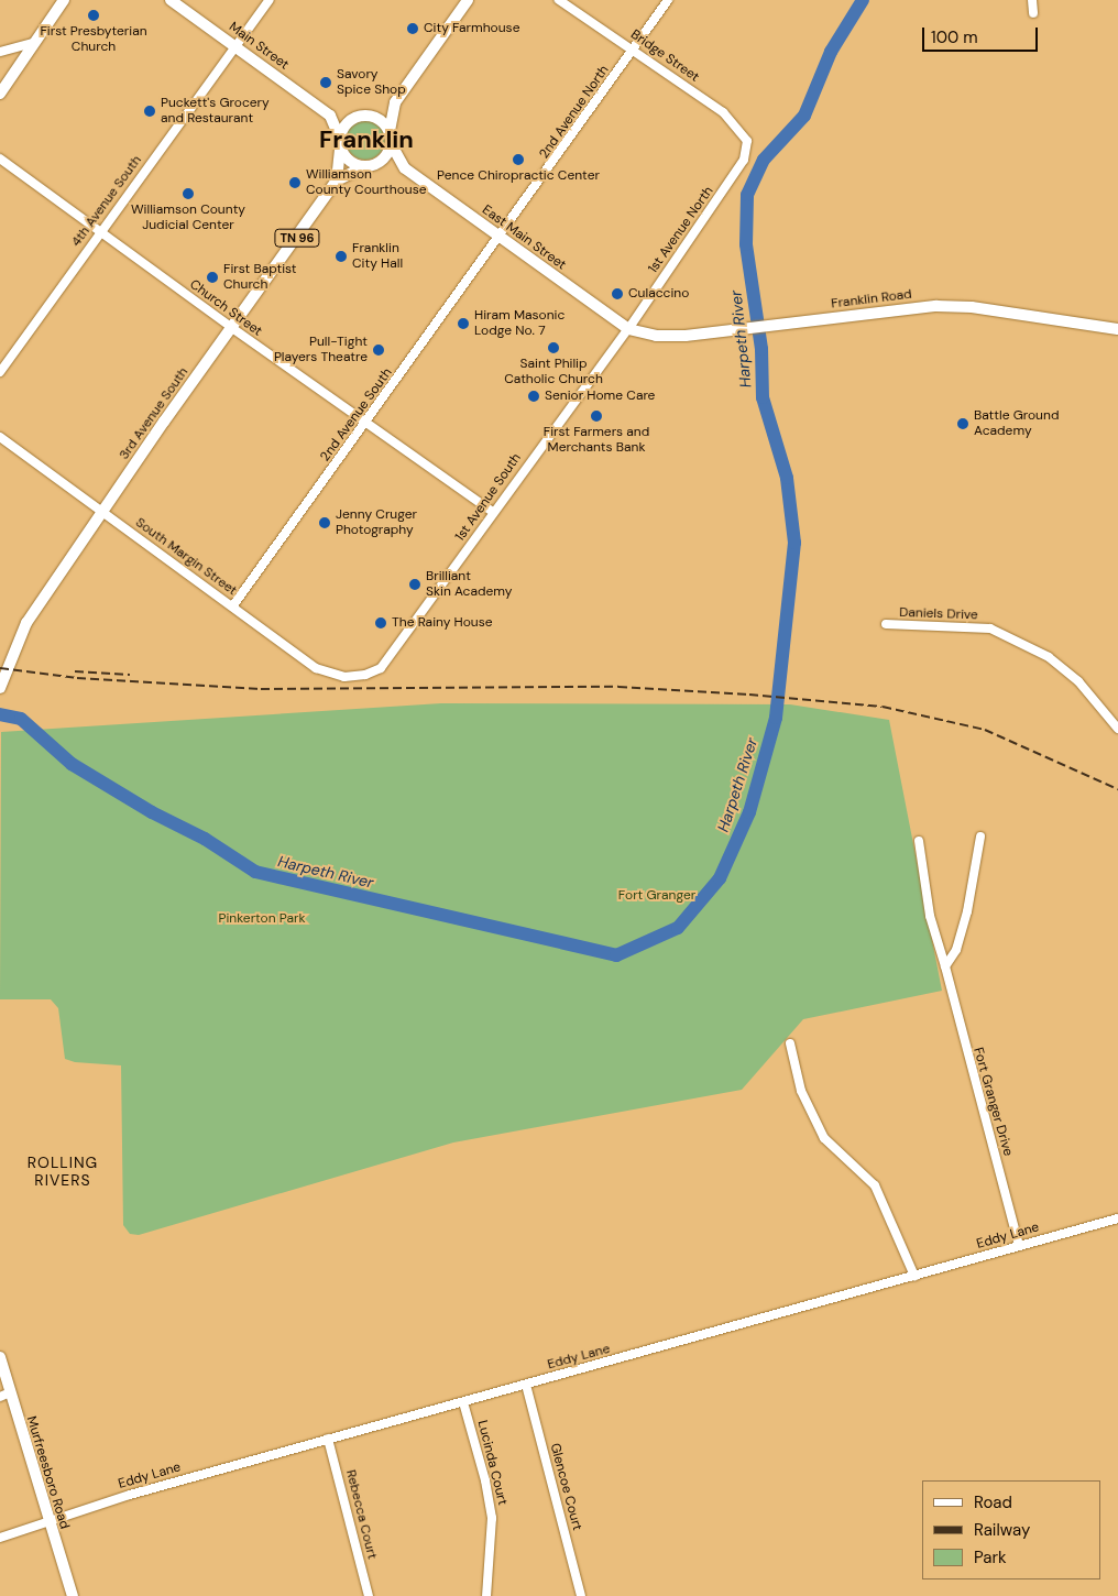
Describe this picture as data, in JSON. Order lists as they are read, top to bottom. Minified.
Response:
{"streets":{"main road":["Main Street","TN 96","East Main Street","Franklin Road","3rd Avenue South","Murfreesboro Road"],"street":["Bridge Street","2nd Avenue North","4th Avenue South","1st Avenue North","Church Street","2nd Avenue South","1st Avenue South","South Margin Street","Daniels Drive","Fort Granger Drive","Eddy Lane","Lucinda Court","Glencoe Court","Rebecca Court"]},"crossings":[["Main Street","4th Avenue South"],["Bridge Street","2nd Avenue North"],["Bridge Street","1st Avenue North"],["2nd Avenue North","East Main Street"],["2nd Avenue North","2nd Avenue South"],["4th Avenue South","Church Street"],["1st Avenue North","East Main Street"],["1st Avenue North","Franklin Road"],["1st Avenue North","1st Avenue South"],["East Main Street","Franklin Road"],["East Main Street","3rd Avenue South"],["East Main Street","2nd Avenue South"],["East Main Street","1st Avenue South"],["Franklin Road","1st Avenue South"],["Church Street","3rd Avenue South"],["Church Street","2nd Avenue South"],["Church Street","1st Avenue South"],["3rd Avenue South","South Margin Street"],["2nd Avenue South","South Margin Street"],["1st Avenue South","South Margin Street"],["Fort Granger Drive","Eddy Lane"],["Eddy Lane","Lucinda Court"],["Eddy Lane","Murfreesboro Road"],["Eddy Lane","Glencoe Court"],["Eddy Lane","Rebecca Court"]],"districts":["Franklin","ROLLING RIVERS"],"water":["Harpeth River"],"parks":["Fort Granger","Pinkerton Park"],"places":["First Presbyterian Church","City Farmhouse","Savory Spice Shop","Puckett's Grocery and Restaurant","Pence Chiropractic Center","Williamson County Courthouse","Williamson County Judicial Center","Franklin City Hall","First Baptist Church","Culaccino","Hiram Masonic Lodge No. 7","Saint Philip Catholic Church","Pull-Tight Players Theatre","Senior Home Care","First Farmers and Merchants Bank","Battle Ground Academy","Jenny Cruger Photography","Brilliant Skin Academy","The Rainy House"],"legend":["Road","Railway","Park"],"scale_bar":"100 m"}
